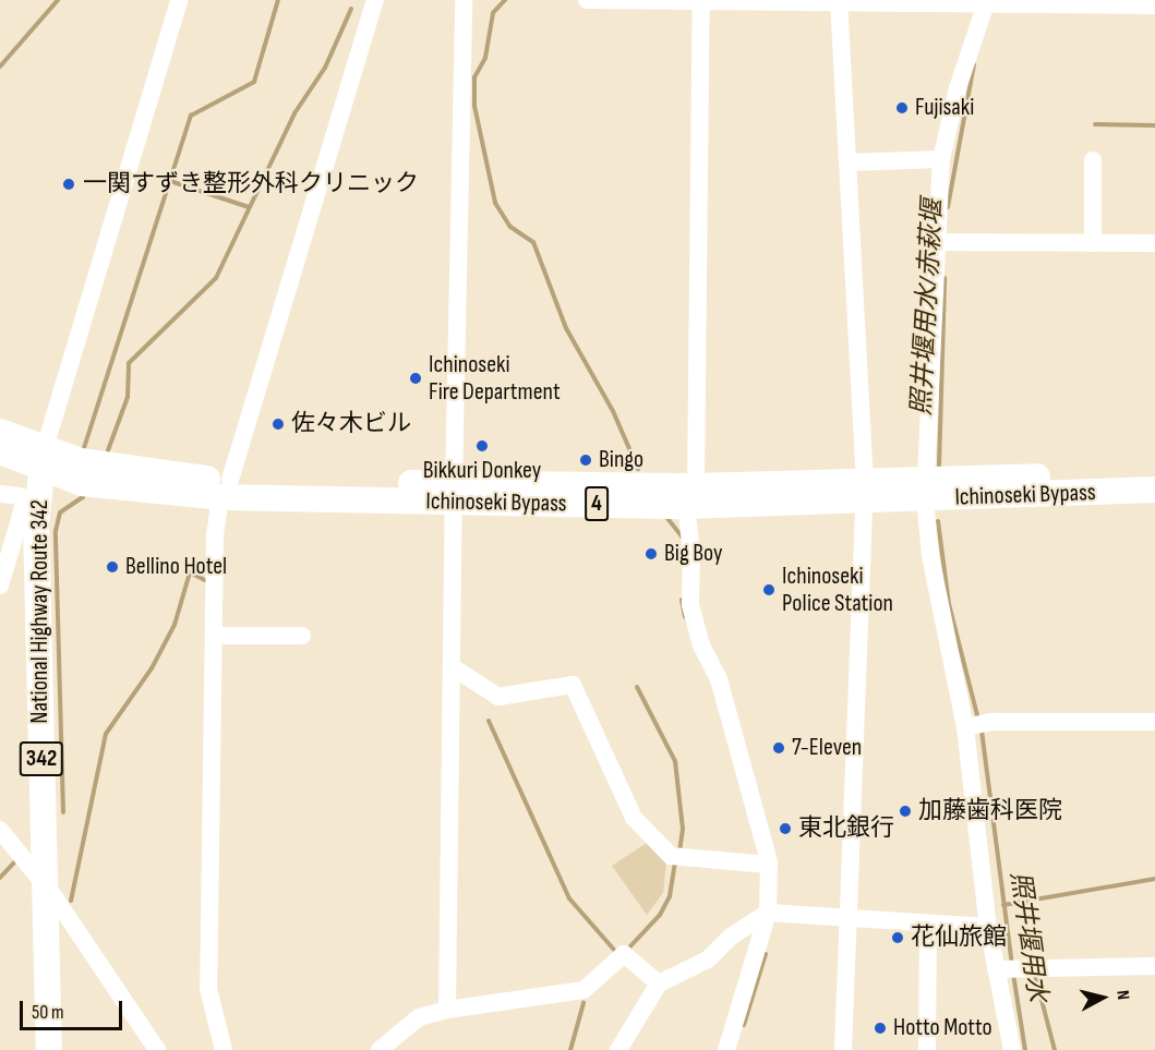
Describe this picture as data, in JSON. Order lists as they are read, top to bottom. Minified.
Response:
{"streets":{"highway":["Ichinoseki Bypass","4","National Highway Route 342","342"]},"crossings":[["Ichinoseki Bypass","National Highway Route 342"]],"water":["照井堰用水/赤萩堰","照井堰用水"],"places":["Fujisaki","一関すずき整形外科クリニック","Ichinoseki Fire Department","佐々木ビル","Bikkuri Donkey","Bingo","Big Boy","Bellino Hotel","Ichinoseki Police Station","7-Eleven","加藤歯科医院","東北銀行","花仙旅館","Hotto Motto"],"scale_bar":"50 m","north":"right"}
